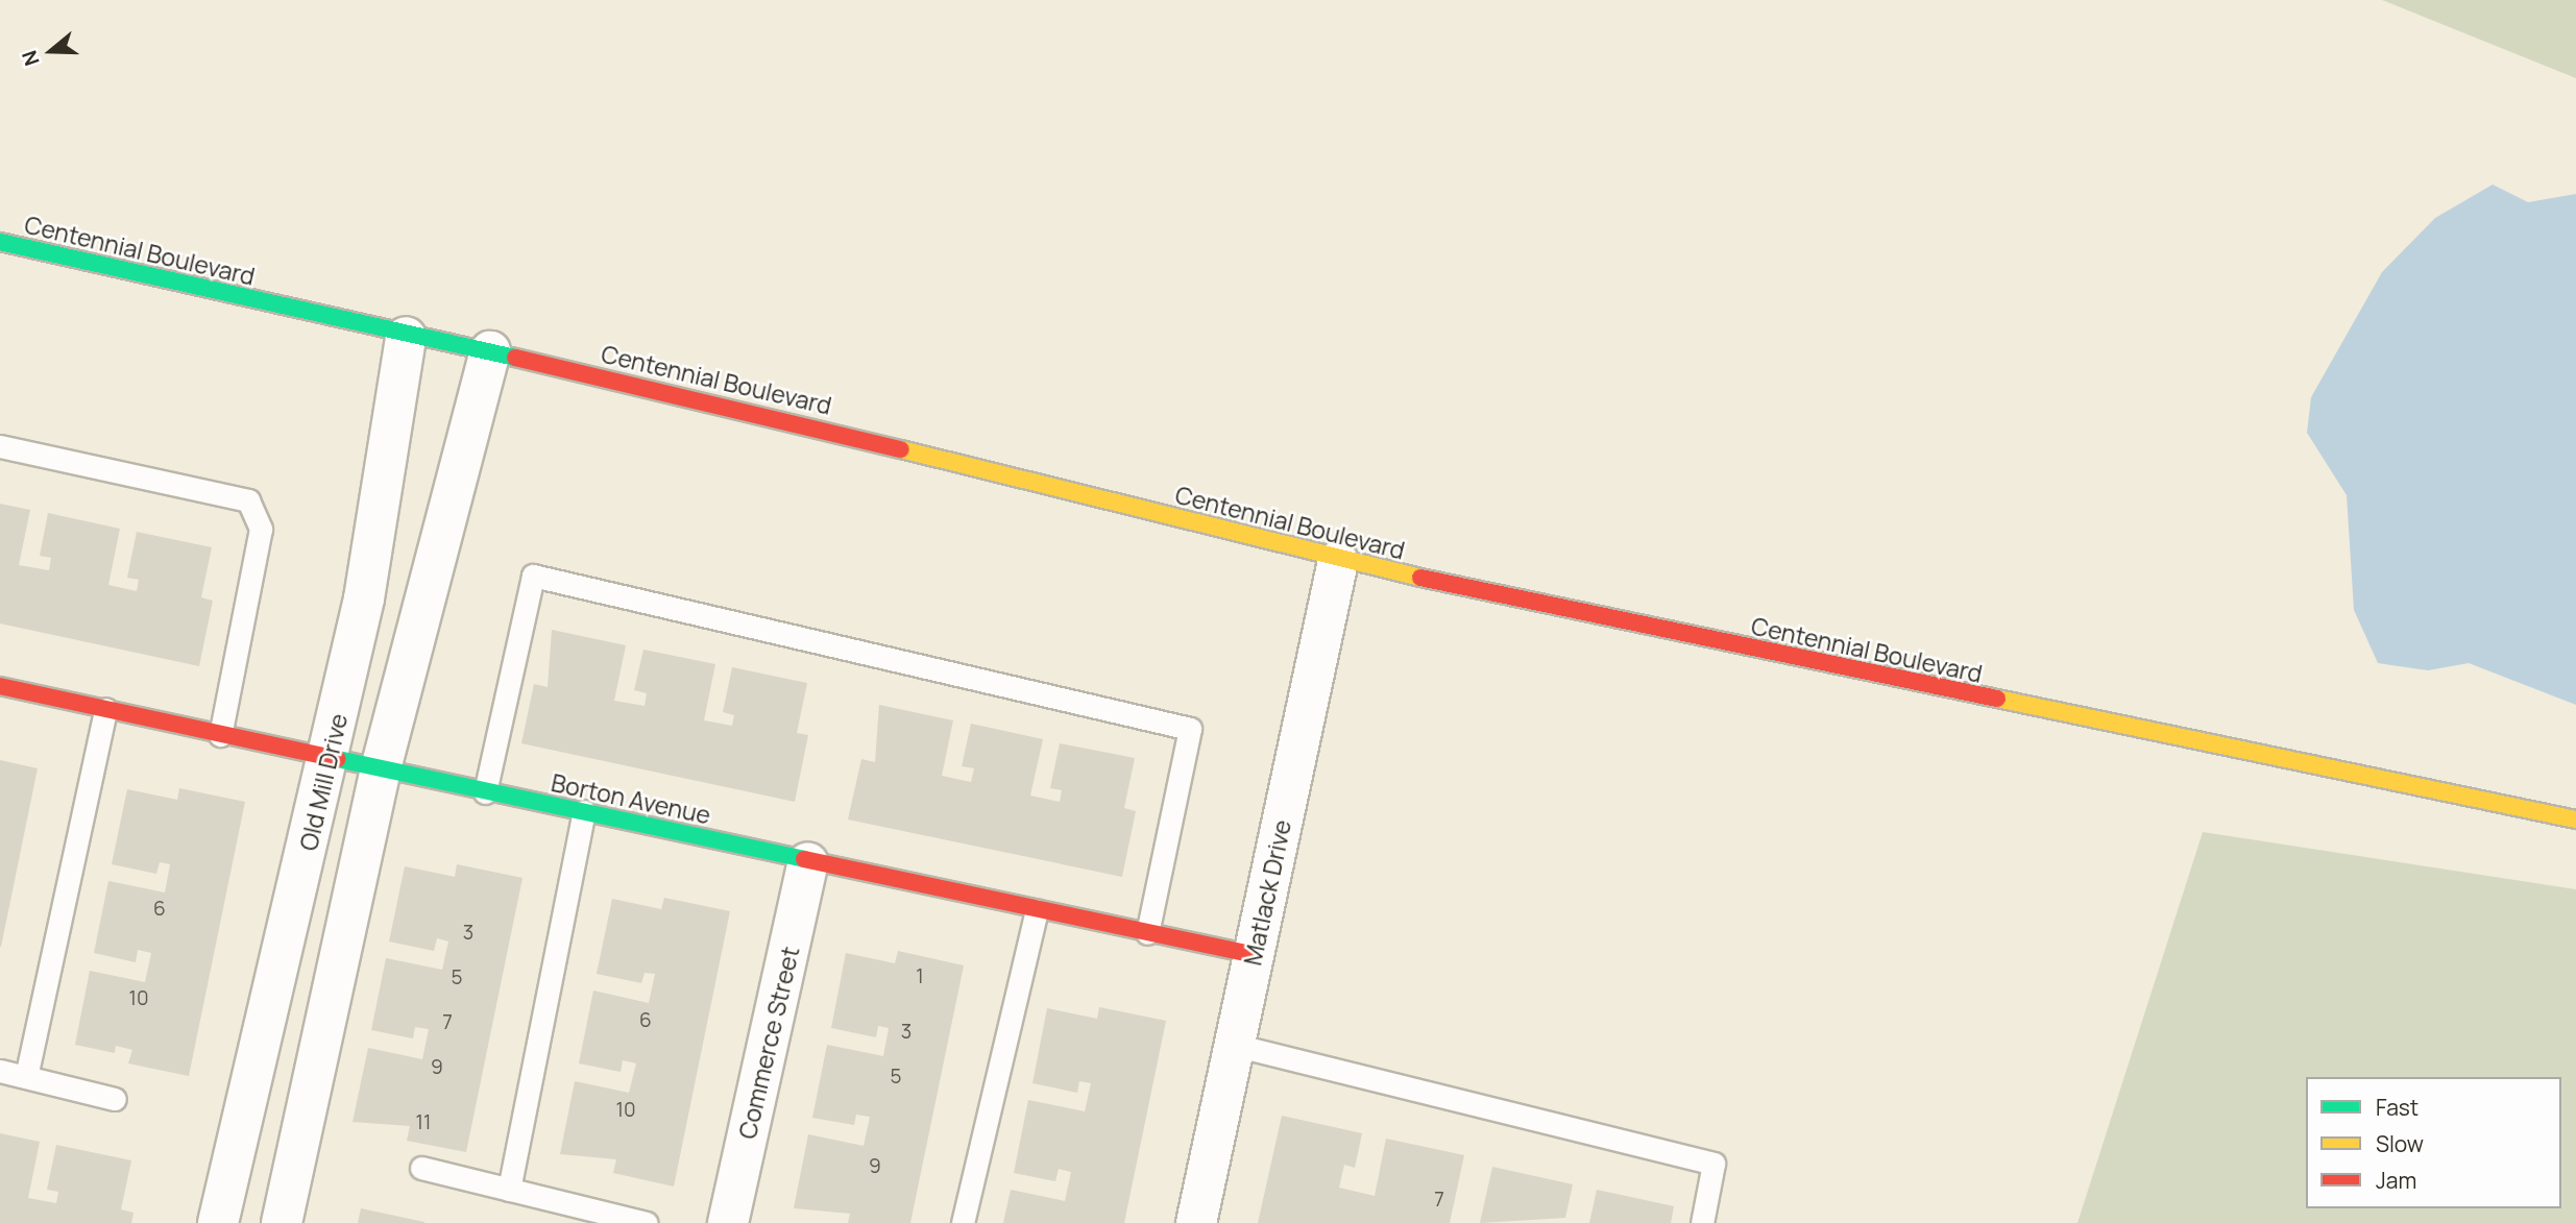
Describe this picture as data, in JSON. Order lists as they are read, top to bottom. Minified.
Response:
{"streets":{"main road":["Centennial Boulevard","Borton Avenue"],"street":["Old Mill Drive","Matlack Drive","Commerce Street"]},"crossings":[["Centennial Boulevard","Old Mill Drive"],["Centennial Boulevard","Matlack Drive"],["Old Mill Drive","Borton Avenue"],["Borton Avenue","Matlack Drive"],["Borton Avenue","Commerce Street"]],"house_numbers":["6","3","1","5","10","6","7","3","9","5","10","11","9","7"],"legend":["Fast","Slow","Jam"],"north":"left"}
